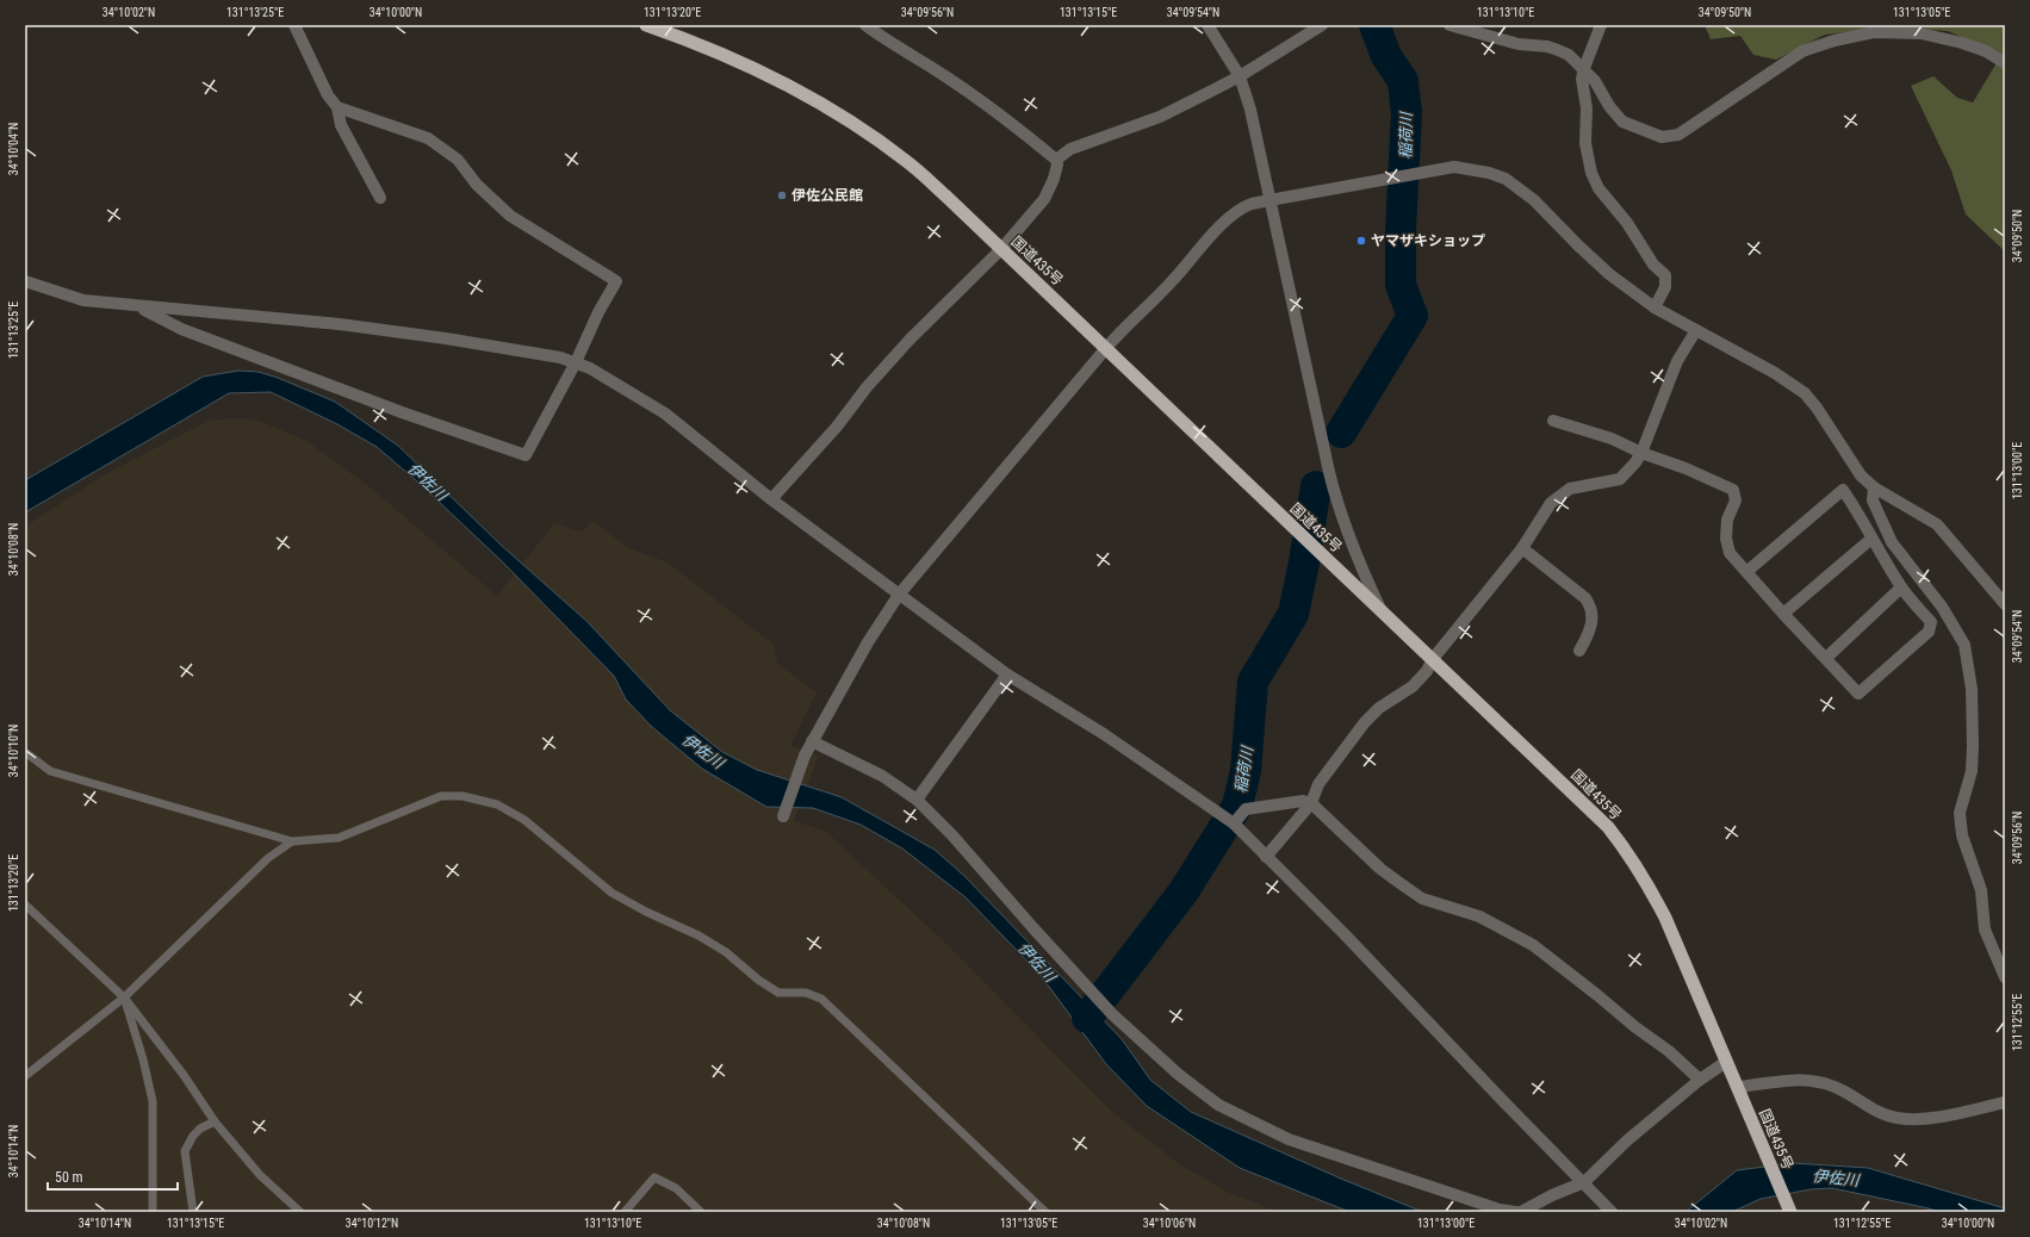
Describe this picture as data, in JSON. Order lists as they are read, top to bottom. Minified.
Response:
{"streets":{"highway":["国道435号"]},"water":["稲荷川","伊佐川"],"places":["伊佐公民館","ヤマザキショップ"],"scale_bar":"50 m","coordinates":["34°10'02\"N","131°13'25\"E","34°10'00\"N","131°13'20\"E","34°09'56\"N","131°13'15\"E","34°09'54\"N","131°13'10\"E","34°09'50\"N","131°13'05\"E","34°10'04\"N","131°13'00\"E","34°10'08\"N","34°10'10\"N","131°12'55\"E","34°10'14\"N","34°10'12\"N","34°10'06\"N"]}
